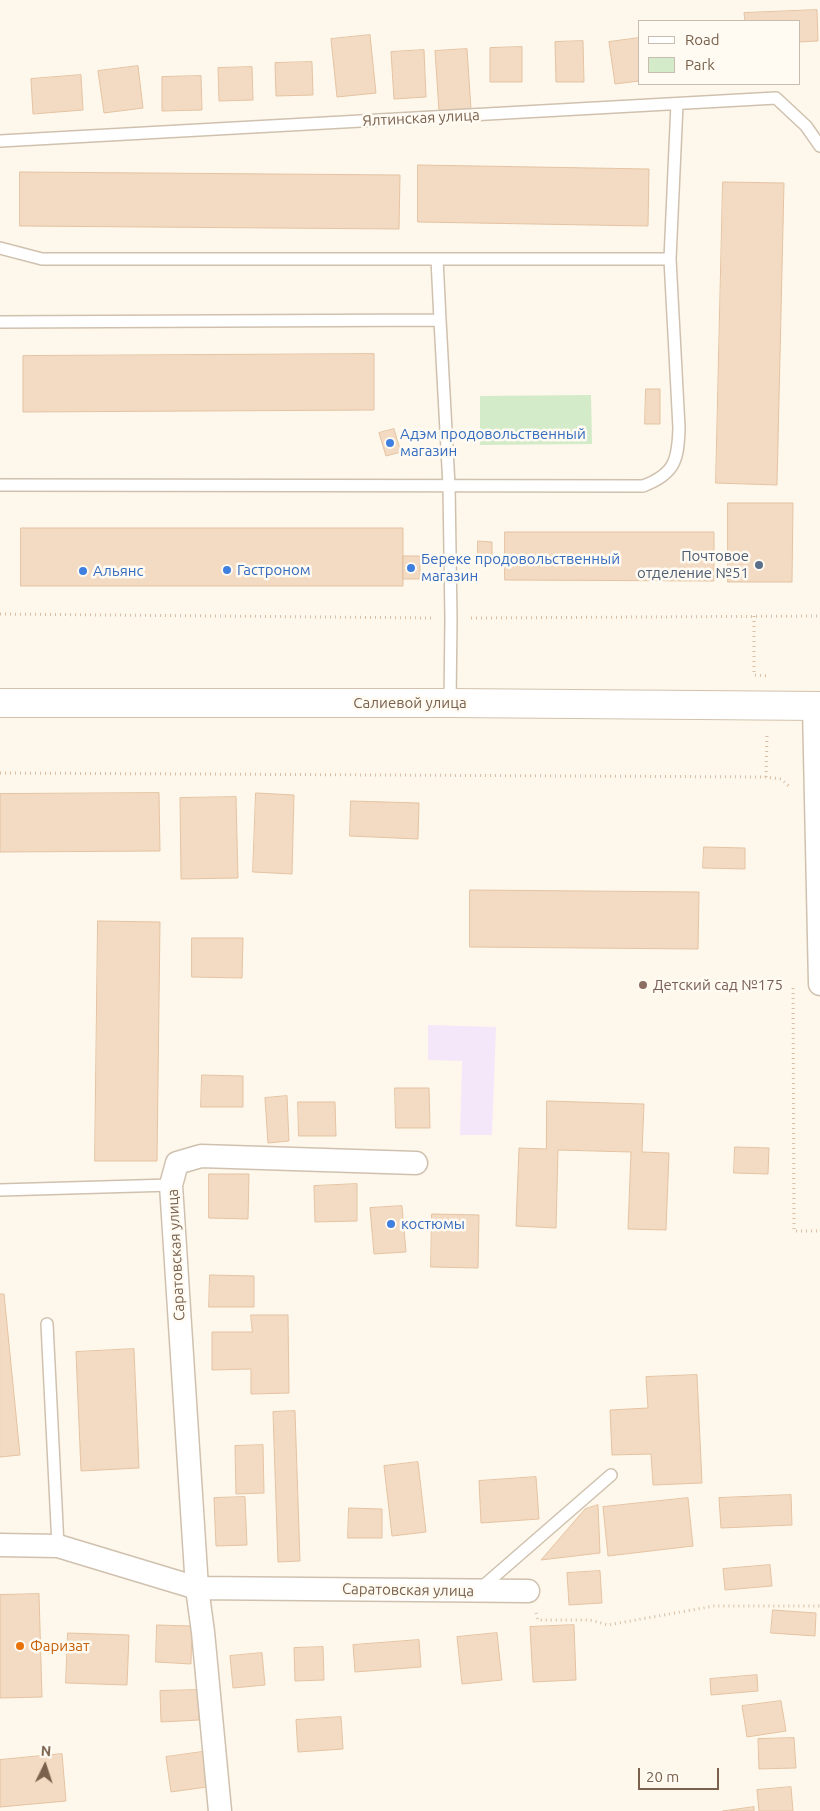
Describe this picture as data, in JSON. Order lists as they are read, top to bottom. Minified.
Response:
{"streets":{"main road":["Салиевой улица"],"street":["Саратовская улица"],"lane":["Ялтинская улица"]},"places":["Адэм продовольственный магазин","Почтовое отделение №51","Береке продовольственный магазин","Гастроном","Альянс","Детский сад №175","костюмы","Фаризат"],"legend":["Road","Park"],"scale_bar":"20 m","north":"top"}
